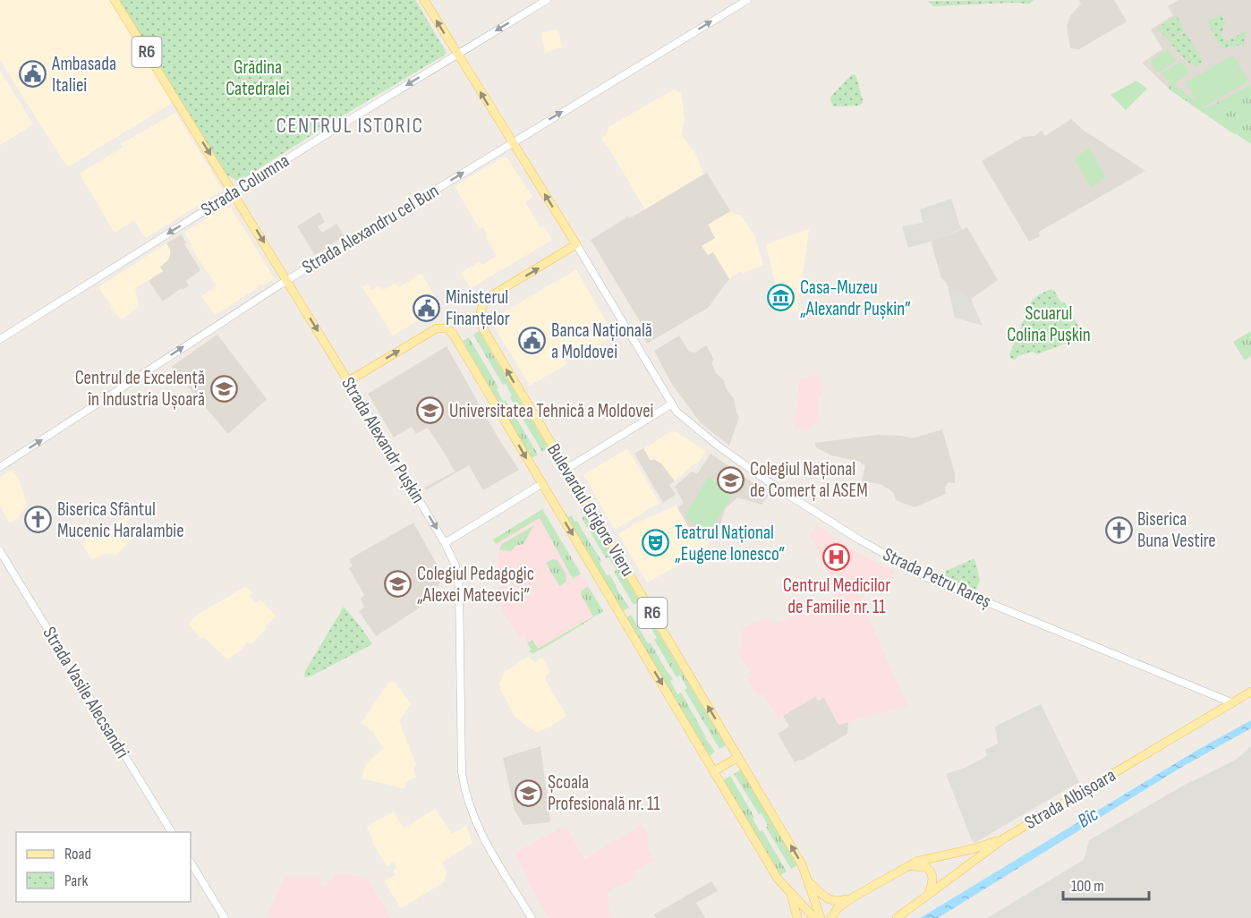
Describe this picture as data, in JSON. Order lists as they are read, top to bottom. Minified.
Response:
{"streets":{"main road":["R6","Strada Columna","Strada Alexandru cel Bun","Strada Alexandr Pușkin","Bulevardul Grigore Vieru","Strada Petru Rareș","Strada Vasile Alecsandri","Strada Albișoara"]},"crossings":[["Strada Columna","Strada Alexandr Pușkin"],["Strada Alexandru cel Bun","Strada Alexandr Pușkin"],["Strada Alexandr Pușkin","Bulevardul Grigore Vieru"],["Bulevardul Grigore Vieru","Strada Petru Rareș"],["Strada Petru Rareș","Strada Albișoara"]],"one_way":["Strada Columna","Strada Alexandru cel Bun","Strada Alexandr Pușkin"],"districts":["CENTRUL ISTORIC"],"water":["Bîc"],"parks":["Grădina Catedralei","Scuarul Colina Pușkin"],"places":{"public building":["Ambasada Italiei","Ministerul Finanțelor","Banca Națională a Moldovei"],"museum":["Casa-Muzeu „Alexandr Pușkin”"],"school or university":["Centrul de Excelență în Industria Ușoară","Universitatea Tehnică a Moldovei","Colegiul Național de Comerț al ASEM","Colegiul Pedagogic „Alexei Mateevici”","Școala Profesională nr. 11"],"church":["Biserica Sfântul Mucenic Haralambie","Biserica Buna Vestire"],"theatre":["Teatrul Național „Eugene Ionesco”"],"hospital":["Centrul Medicilor de Familie nr. 11"]},"legend":["Road","Park"],"scale_bar":"100 m"}
